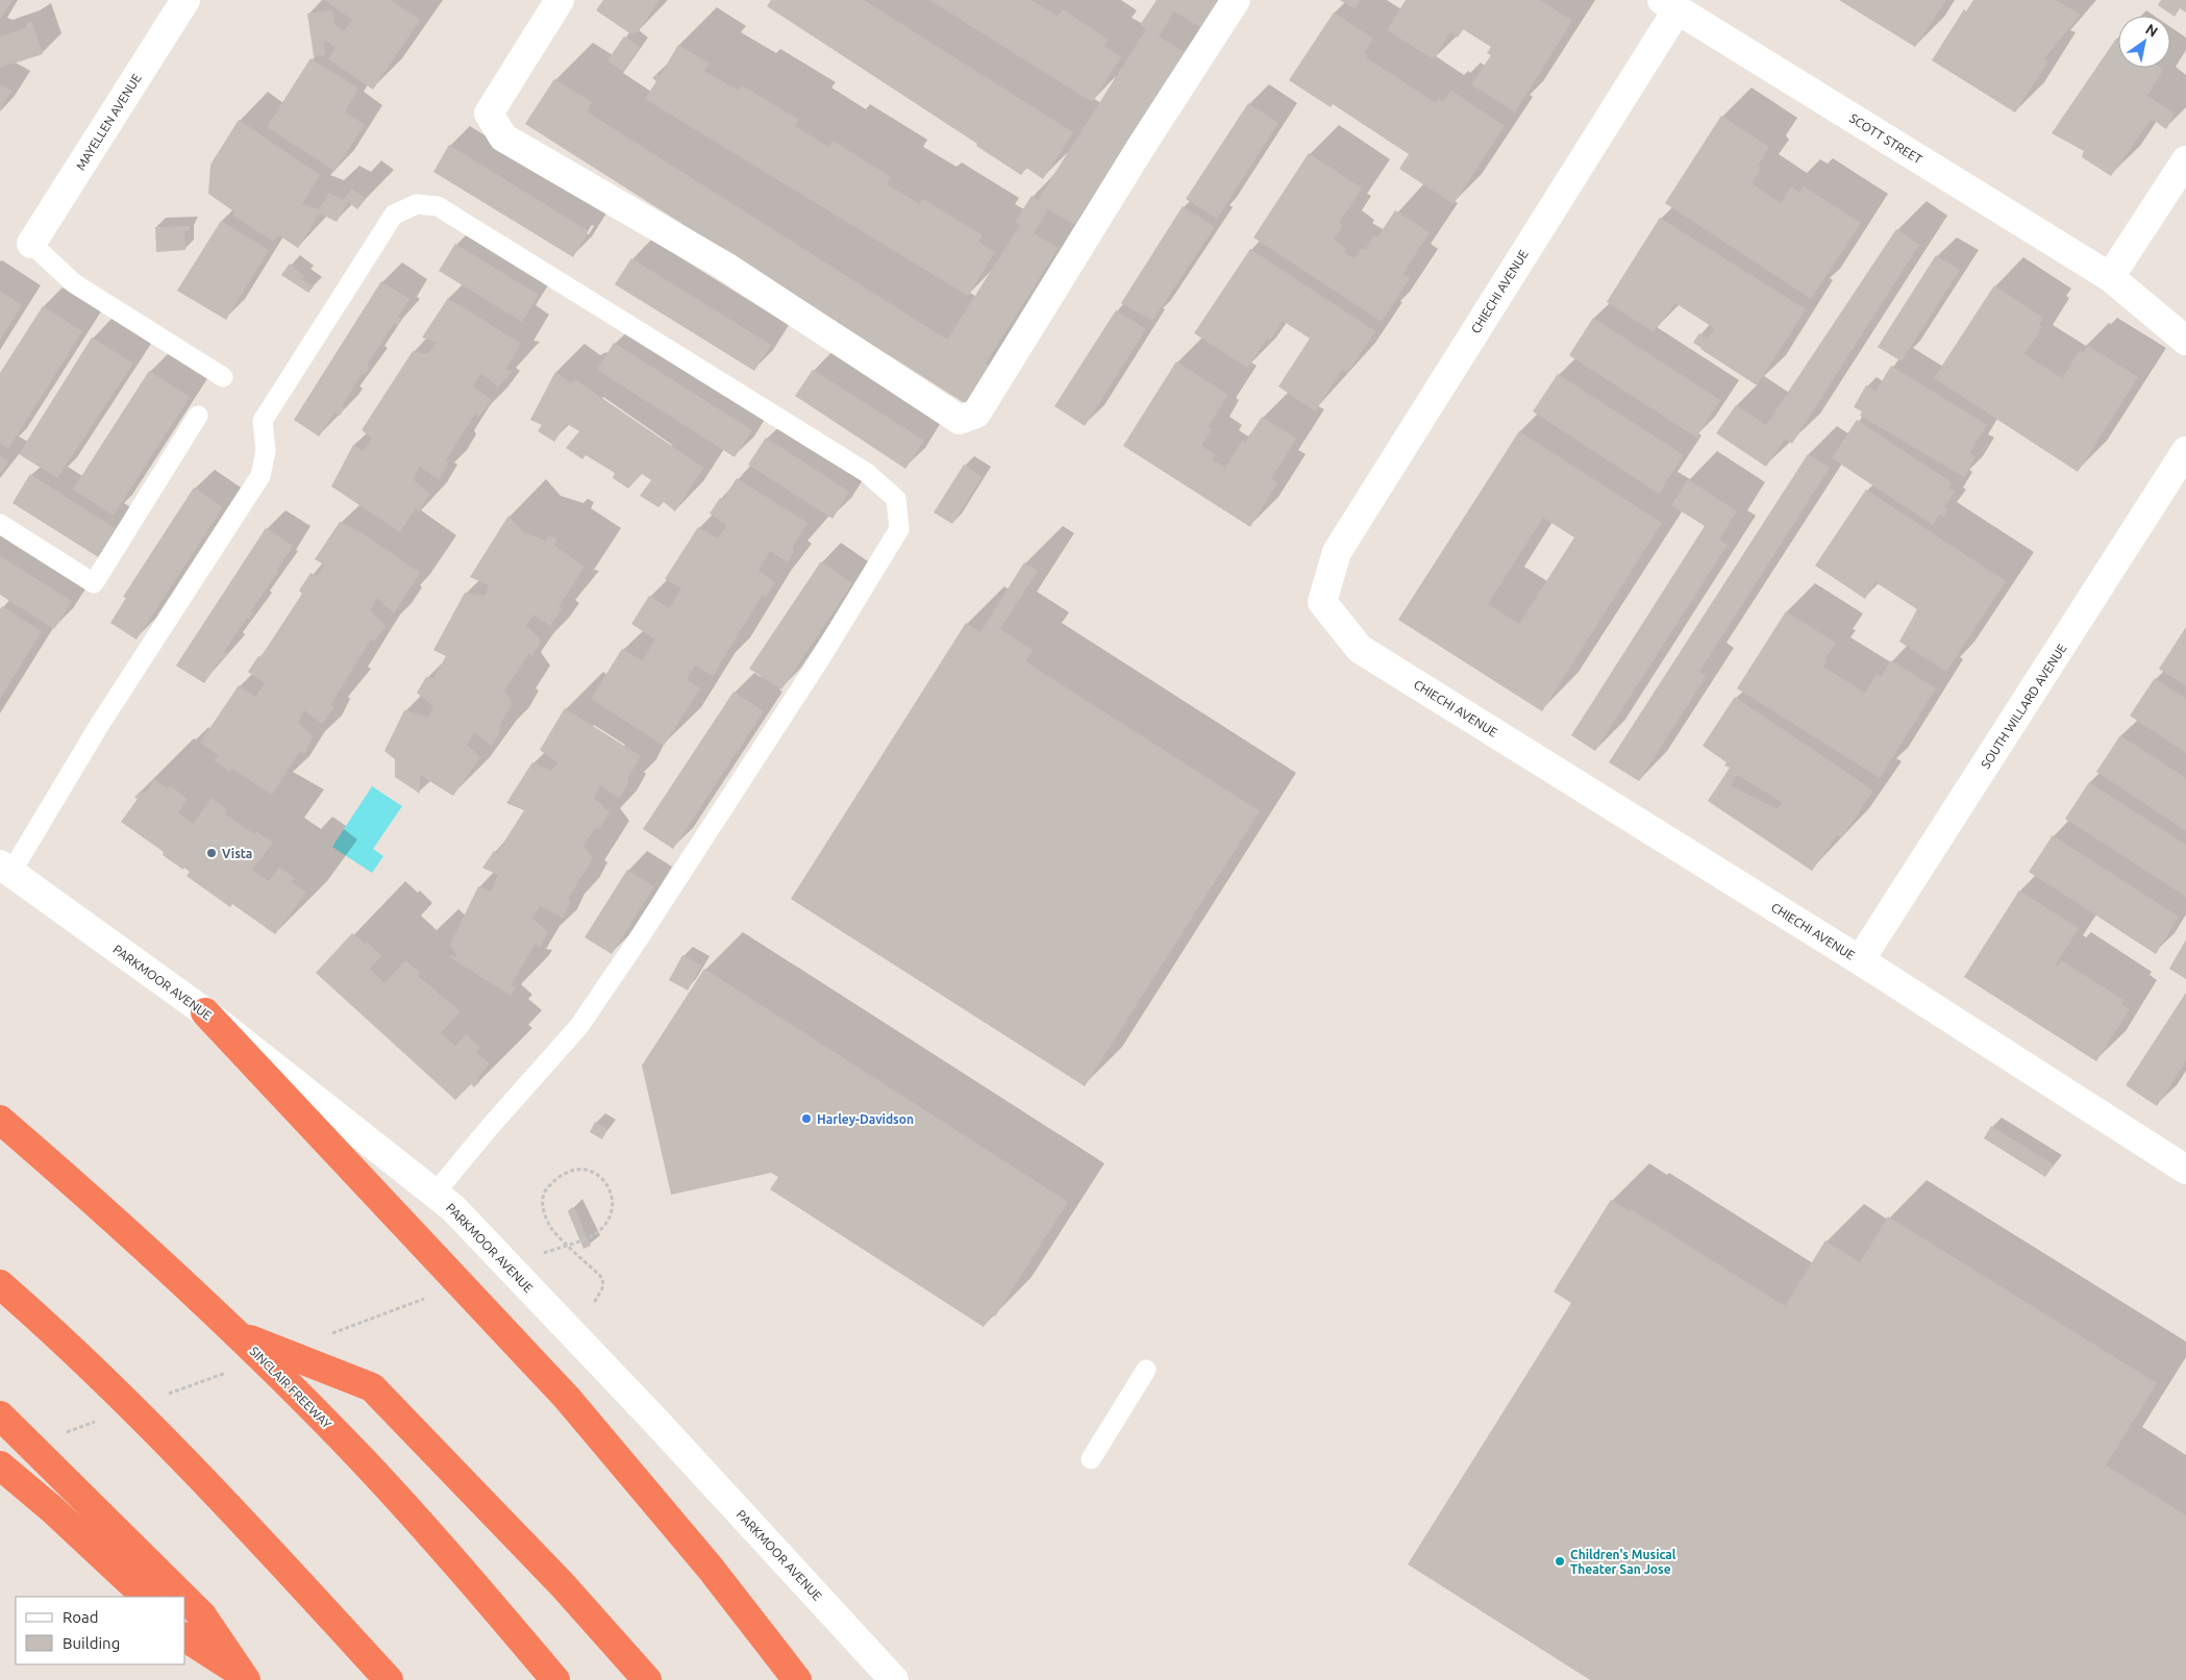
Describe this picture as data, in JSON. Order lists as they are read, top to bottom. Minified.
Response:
{"streets":{"highway":["SINCLAIR FREEWAY"],"street":["MAYELLEN AVENUE","SCOTT STREET","CHIECHI AVENUE","SOUTH WILLARD AVENUE","PARKMOOR AVENUE"]},"crossings":[["SCOTT STREET","CHIECHI AVENUE"],["CHIECHI AVENUE","SOUTH WILLARD AVENUE"]],"places":["Vista","Harley-Davidson","Children's Musical Theater San Jose"],"legend":["Road","Building"],"north":"top right"}
